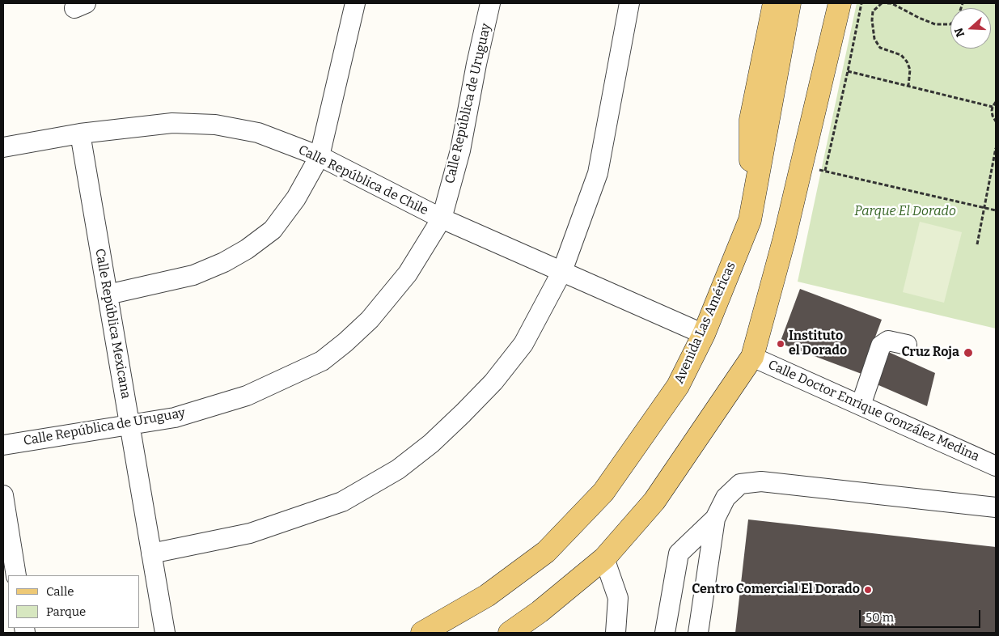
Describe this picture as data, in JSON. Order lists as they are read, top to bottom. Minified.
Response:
{"streets":{"main road":["Avenida Las Américas"],"street":["Calle República de Uruguay","Calle República de Chile","Calle República Mexicana","Calle Doctor Enrique González Medina"]},"crossings":[["Calle República de Uruguay","Calle República de Chile"],["Calle República de Uruguay","Calle República Mexicana"],["Calle República de Chile","Avenida Las Américas"],["Calle República de Chile","Calle República Mexicana"]],"parks":["Parque El Dorado"],"places":["Instituto el Dorado","Cruz Roja","Centro Comercial El Dorado"],"legend":["Calle","Parque"],"scale_bar":"50 m","north":"left"}
